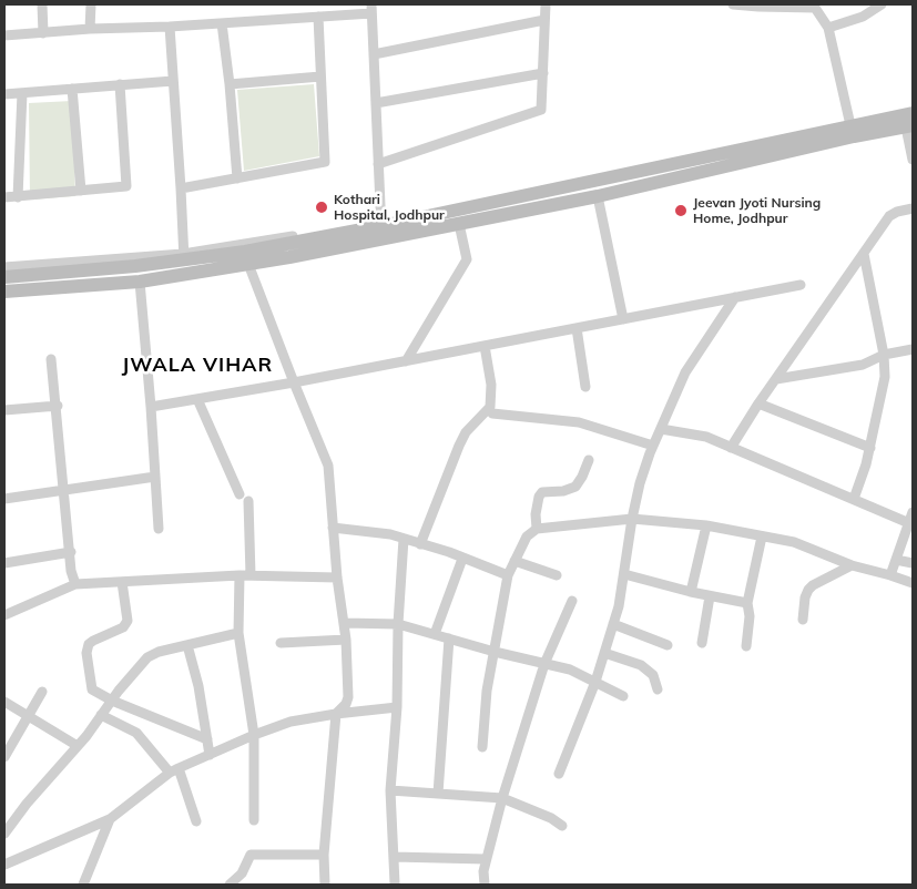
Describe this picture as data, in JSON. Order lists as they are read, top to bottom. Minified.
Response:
{"districts":["JWALA VIHAR"],"places":["Kothari Hospital, Jodhpur","Jeevan Jyoti Nursing Home, Jodhpur"]}
